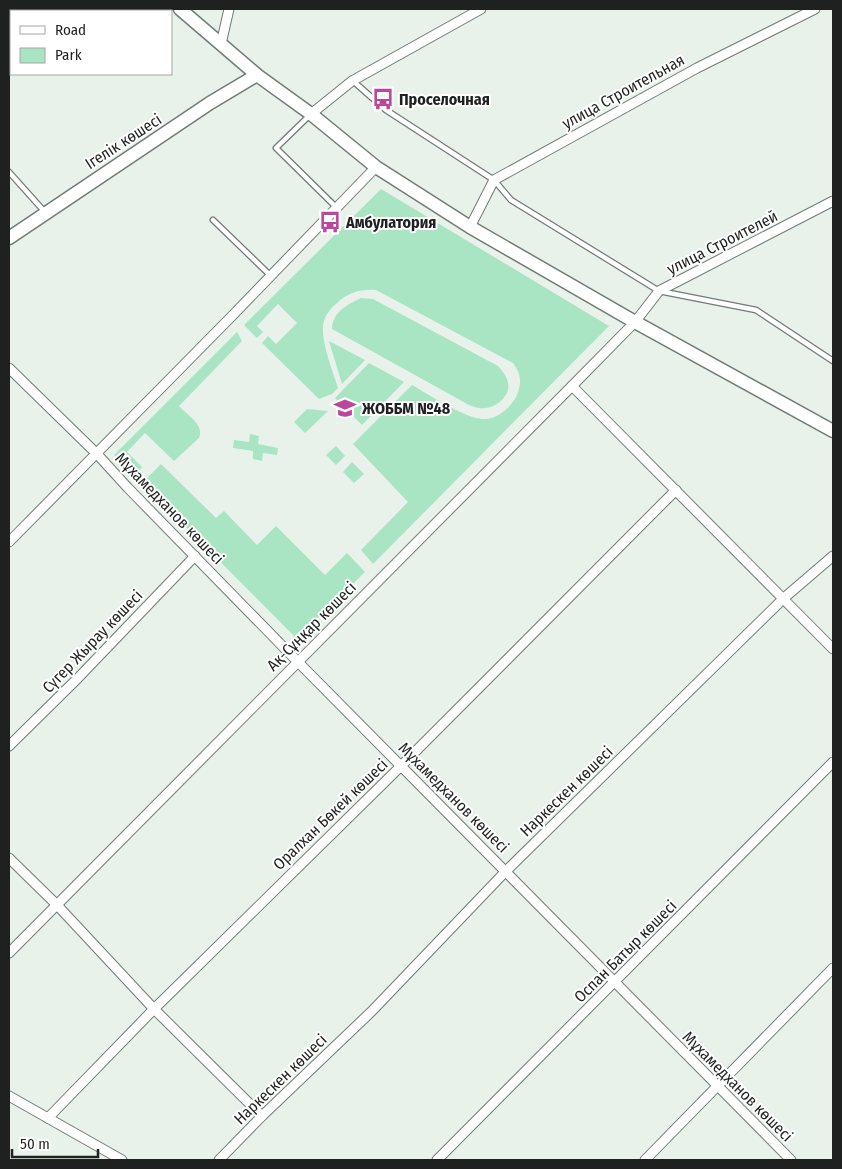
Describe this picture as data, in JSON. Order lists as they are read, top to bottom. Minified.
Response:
{"streets":{"main road":["Ігелік көшесі"],"street":["улица Строительная","улица Строителей","Мұхамедханов көшесі","Ақ-Сұңқар көшесі","Сүгер Жырау көшесі","Наркескен көшесі","Оралхан Бөкей көшесі","Оспан Батыр көшесі"]},"crossings":[["улица Строителей","Ақ-Сұңқар көшесі"],["Мұхамедханов көшесі","Ақ-Сұңқар көшесі"],["Мұхамедханов көшесі","Сүгер Жырау көшесі"],["Мұхамедханов көшесі","Наркескен көшесі"],["Мұхамедханов көшесі","Оралхан Бөкей көшесі"],["Мұхамедханов көшесі","Оспан Батыр көшесі"]],"places":{"bus stop":["Проселочная","Амбулатория"],"school or university":["ЖОББМ №48"]},"legend":["Road","Park"],"scale_bar":"50 m"}
